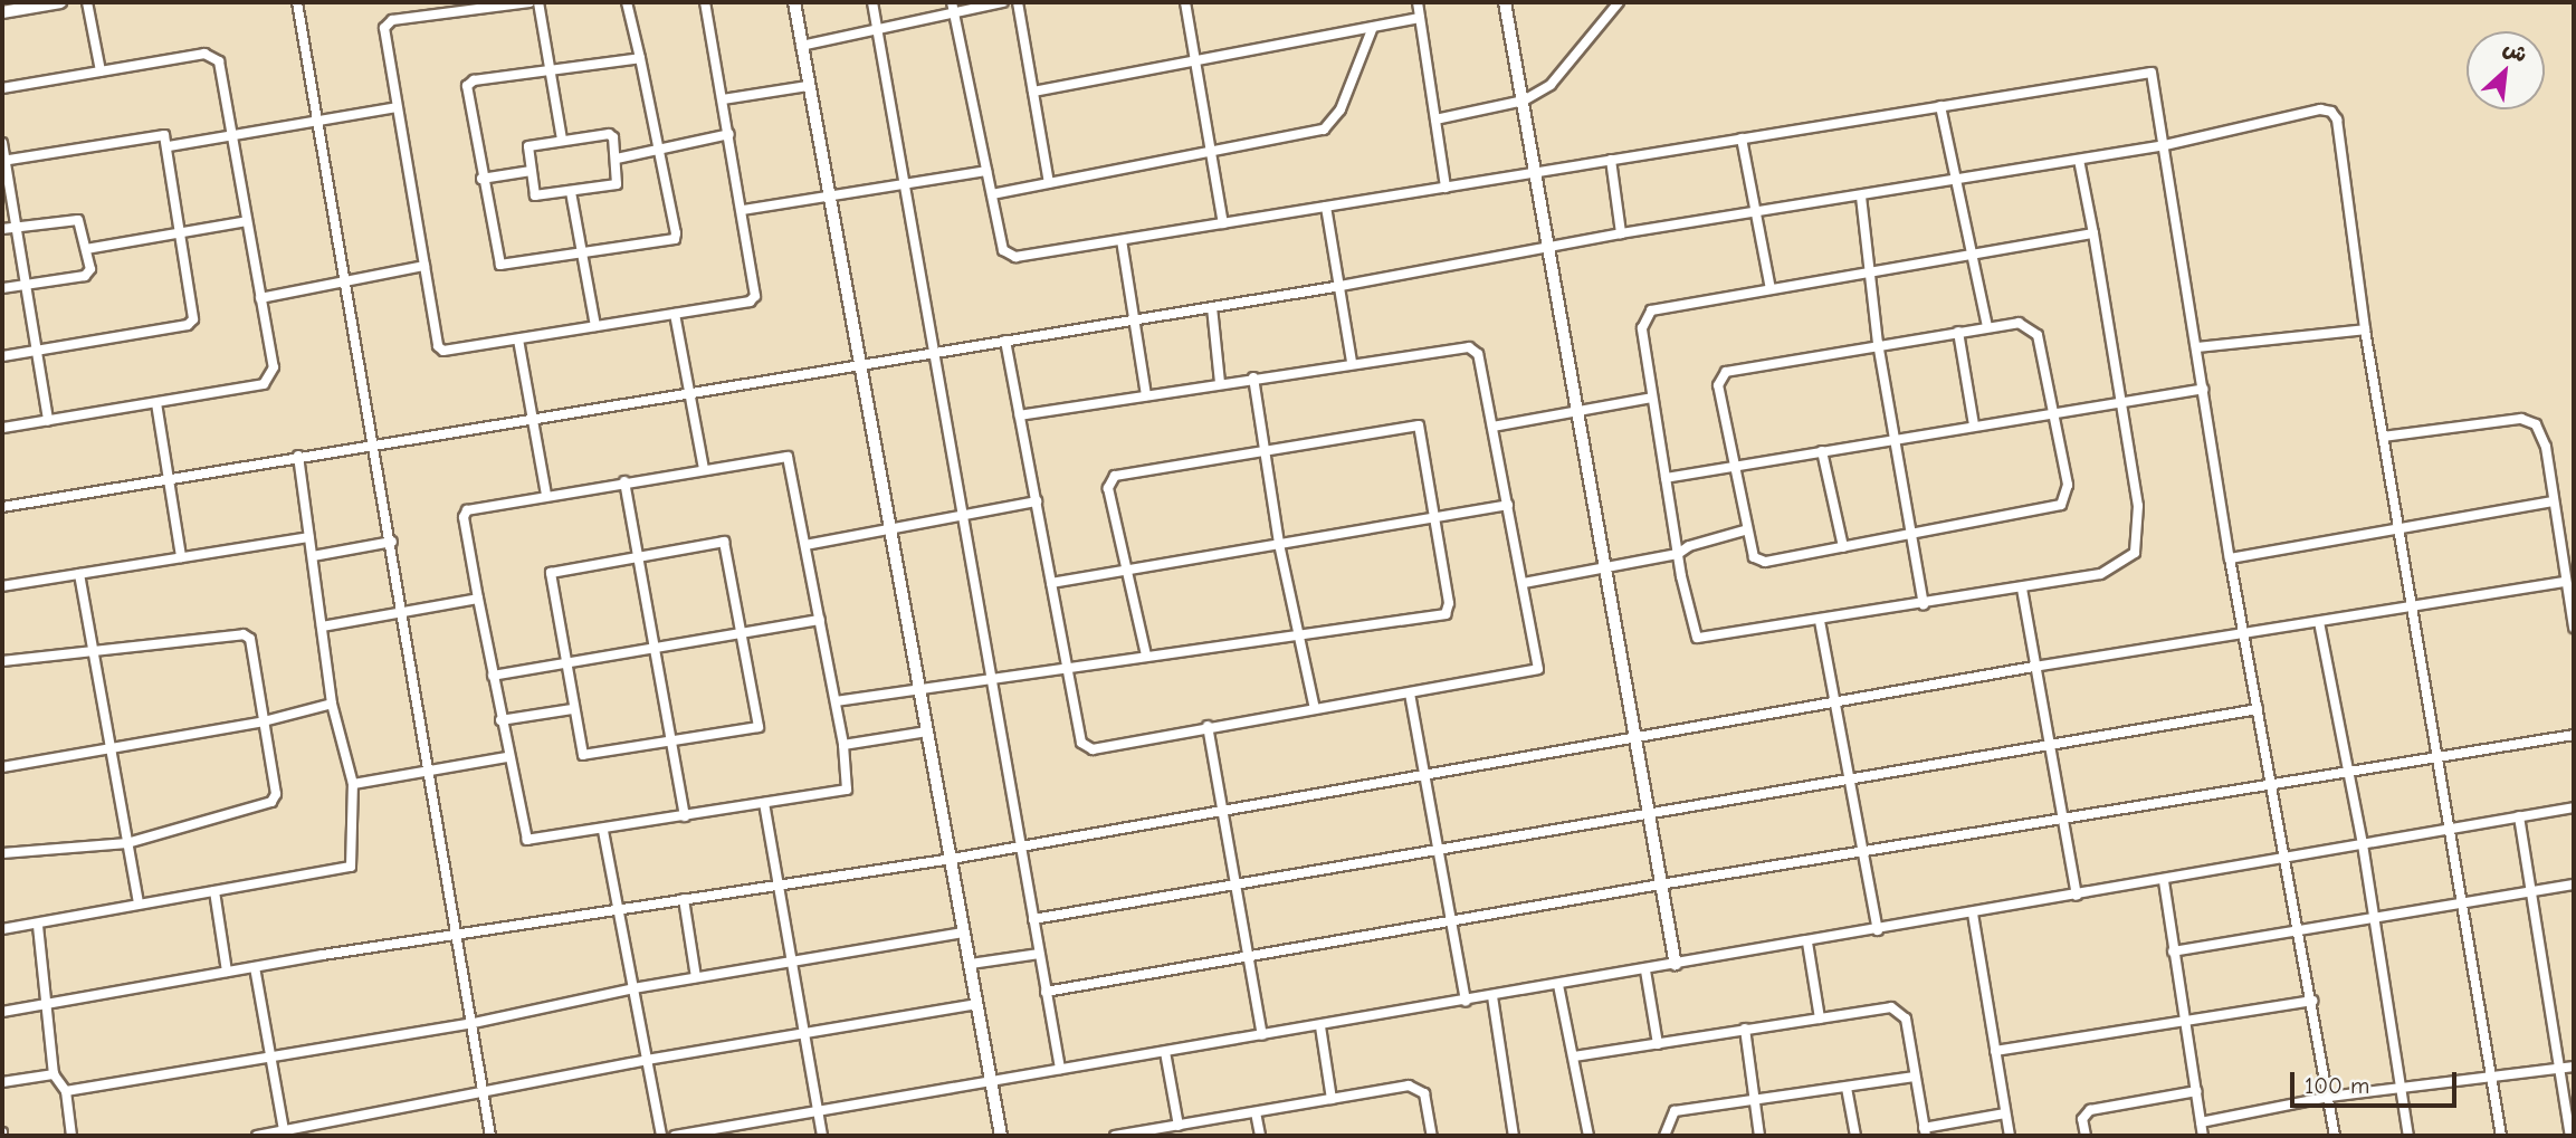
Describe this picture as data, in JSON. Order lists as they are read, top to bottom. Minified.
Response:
{"scale_bar":"100 m","north":"top right"}
